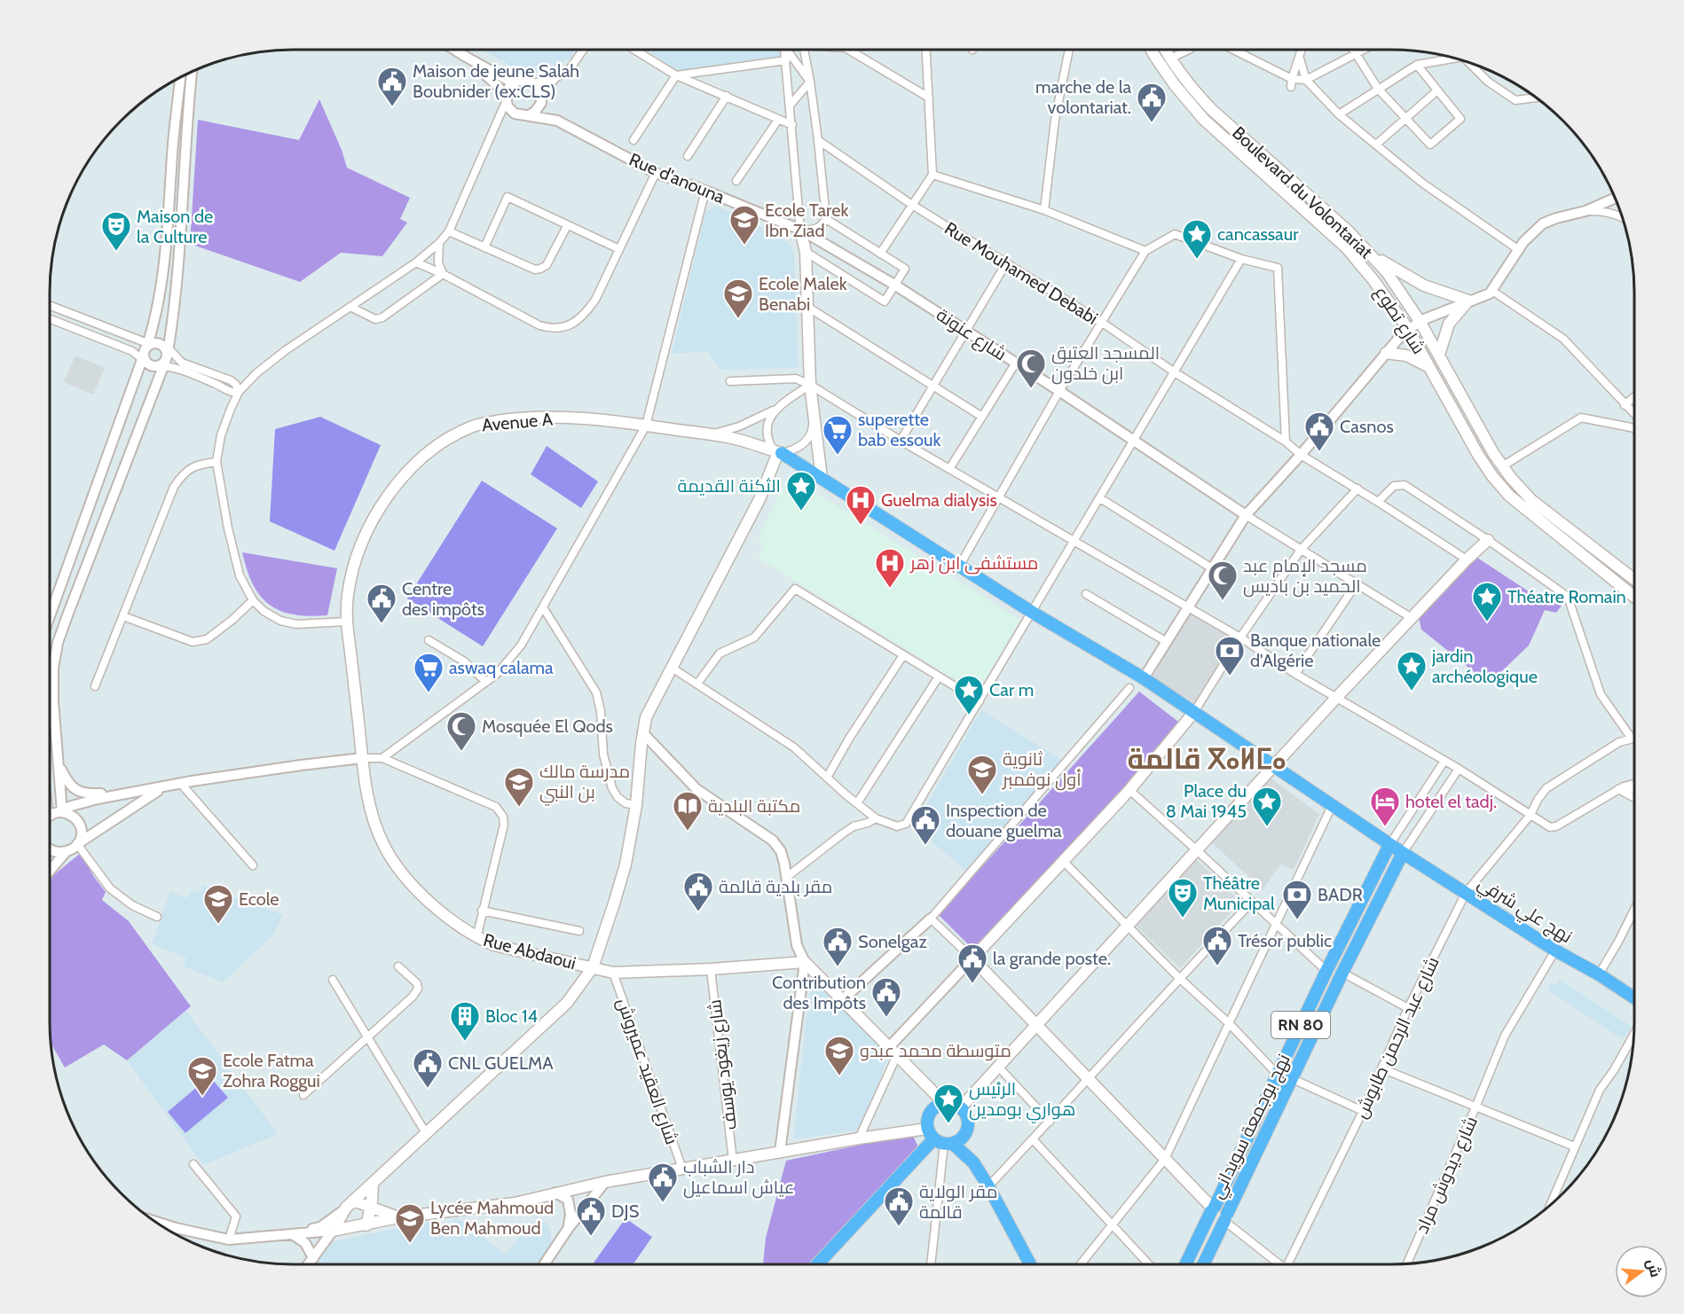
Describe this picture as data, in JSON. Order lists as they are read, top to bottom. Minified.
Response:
{"streets":{"main road":["Boulevard du Volontariat","شارع تطوع","Avenue A","نهج علي شرفي","Rue Abdaoui","RN 80","نهج بوجمعة سويداني"],"street":["Rue d'anouna","Rue Mouhamed Debabi","شارع عنونة","شارع عبد الرحمن طابوش","شارع زيغود يوسف","شارع العقيد عميروش","شارع ديدوش مراد"]},"crossings":[["Rue d'anouna","شارع عنونة"],["Avenue A","نهج علي شرفي"],["Avenue A","Rue Abdaoui"],["نهج علي شرفي","شارع عبد الرحمن طابوش"],["نهج علي شرفي","نهج بوجمعة سويداني"],["نهج علي شرفي","شارع ديدوش مراد"],["Rue Abdaoui","شارع زيغود يوسف"],["Rue Abdaoui","شارع العقيد عميروش"]],"districts":["قالمة ⴳⴰⵍⵎⴰ"],"places":{"public building":["Maison de jeune Salah Boubnider (ex:CLS)","marche de la volontariat.","Casnos","Centre des impôts","Inspection de douane guelma","مقر بلدية قالمة","Trésor public","Sonelgaz","la grande poste.","Contribution des Impôts","CNL GUELMA","دار الشباب عياش اسماعيل","مقر الولاية قالمة","DJS"],"school or university":["Ecole Tarek Ibn Ziad","Ecole Malek Benabi","ثانوية أول نوفمبر","مدرسة مالك بن النبي","Ecole","متوسطة محمد عبدو","Ecole Fatma Zohra Roggui","Lycée Mahmoud Ben Mahmoud"],"theatre":["Maison de la Culture","Théâtre Municipal"],"place":["cancassaur","الثكنة القديمة","Théatre Romain","jardin archéologique","Car m","Place du 8 Mai 1945","الرئيس هواري بومدين"],"mosque":["المسجد العتيق ابن خلدون","مسجد الإمام عبد الحميد بن باديس","Mosquée El Qods"],"supermarket":["superette bab essouk","aswaq calama"],"hospital":["Guelma dialysis","مستشفى ابن زهر"],"bank":["Banque nationale d'Algérie","BADR"],"hotel":["hotel el tadj."],"library":["مكتبة البلدية"],"building":["Bloc 14"]},"north":"right"}
